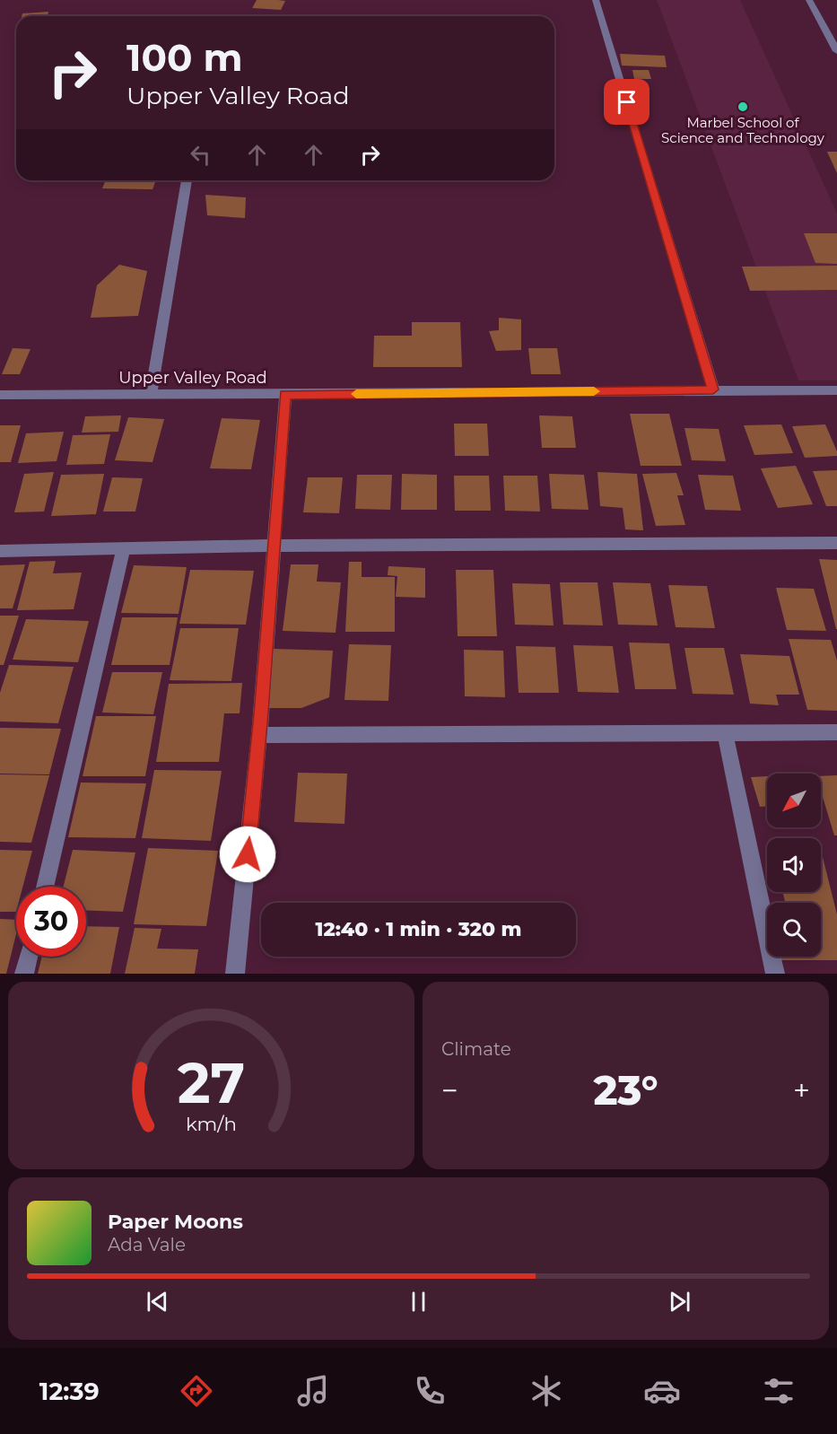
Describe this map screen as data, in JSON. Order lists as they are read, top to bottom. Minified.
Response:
{"streets":{"street":["Upper Valley Road"]},"places":["Marbel School of Science and Technology"],"north":"bottom left","page":{"turn":["100 m","Upper Valley Road"],"limit":"30","trip":"12:40 · 1 min · 320 m","tile":"Climate","heat":["−","23°","+"],"song":["Paper Moons","Ada Vale"],"tabs":"12:39","gauge":["27","km/h"]}}
